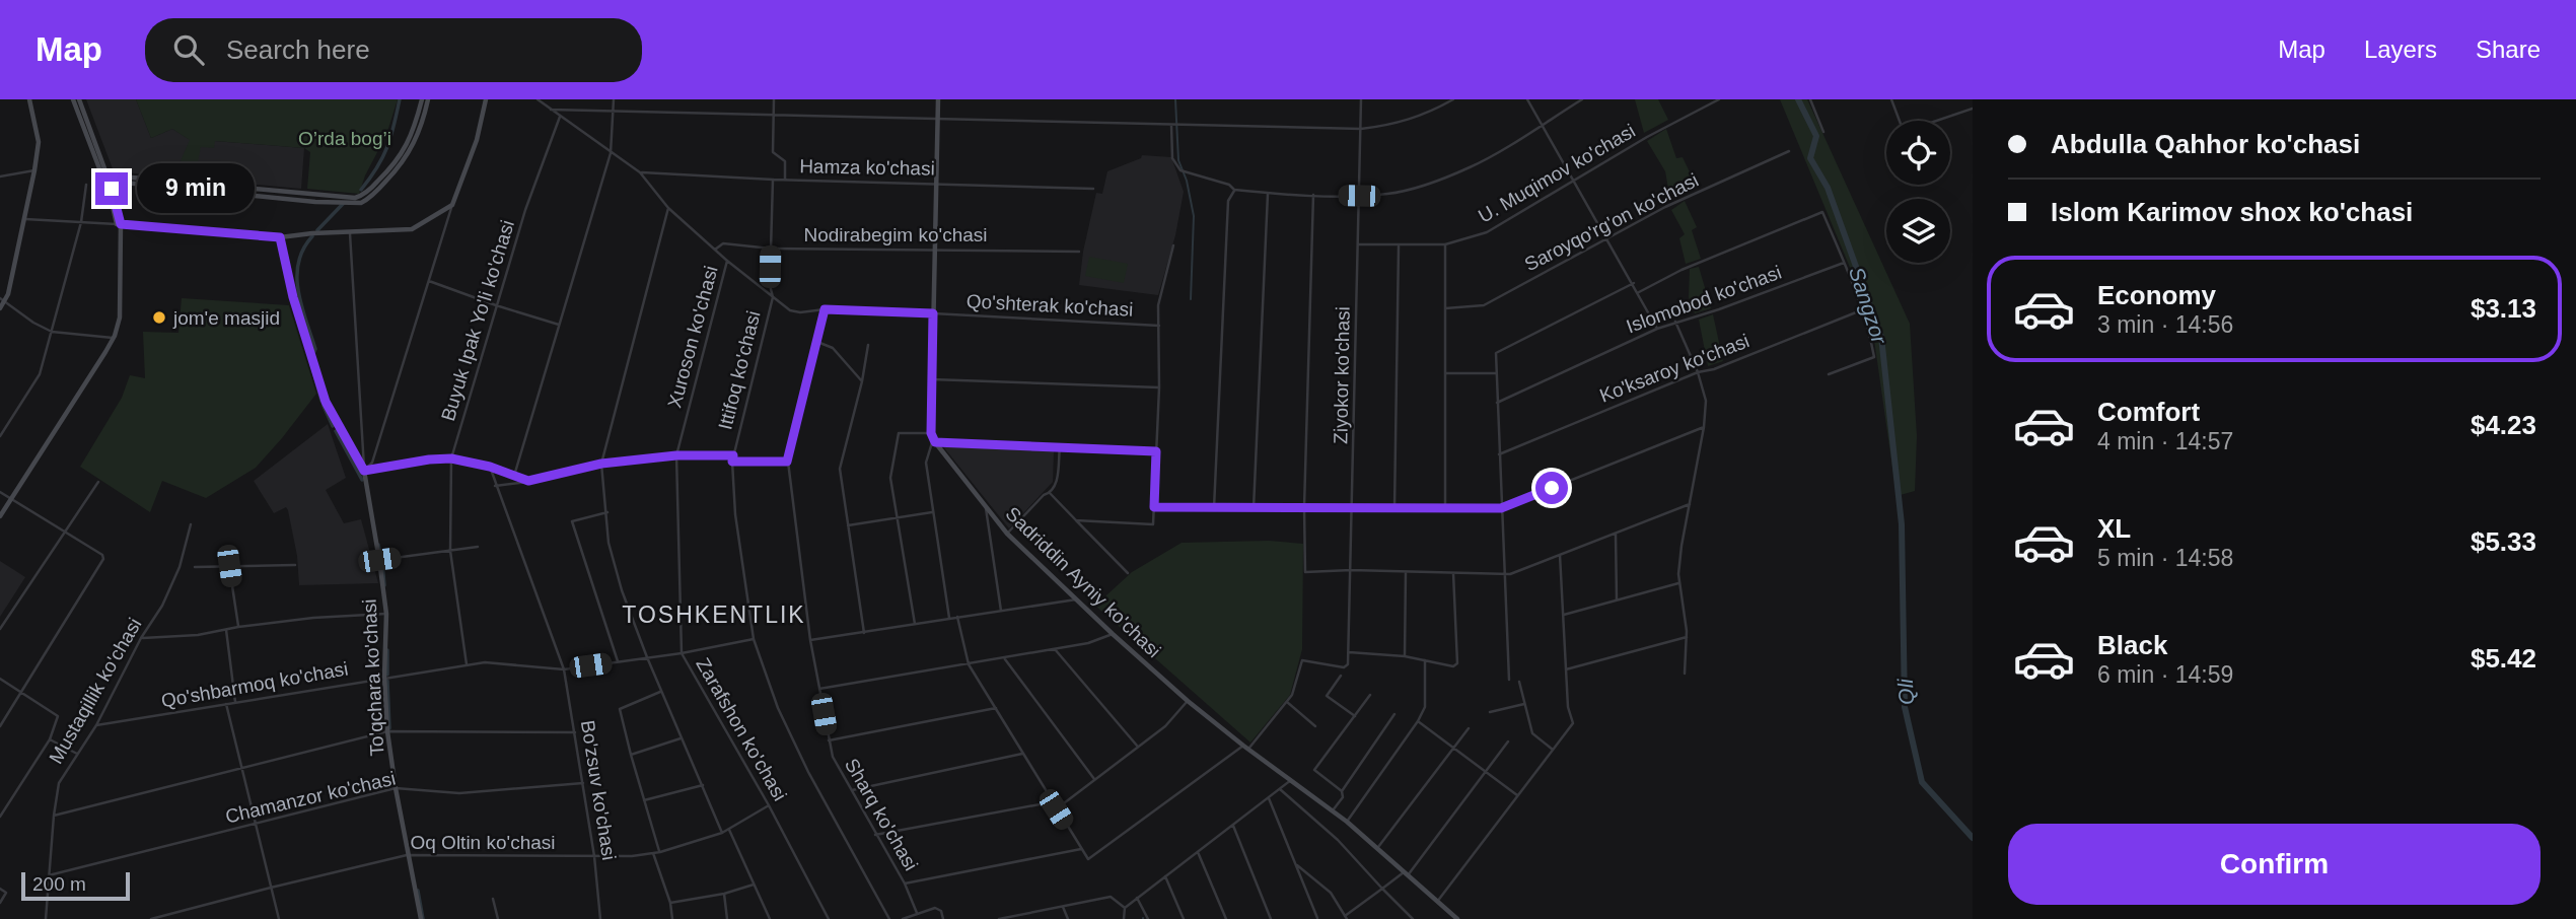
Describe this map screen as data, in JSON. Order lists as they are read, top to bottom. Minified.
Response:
{"streets":{"street":["Hamza ko'chasi","U. Muqimov ko'chasi","Saroyqo'rg'on ko'chasi","Nodirabegim ko'chasi","Islomobod ko'chasi","Qo'shterak ko'chasi","Buyuk Ipak Yo'li ko'chasi","Xuroson ko'chasi","Ko'ksaroy ko'chasi","Ittifoq ko'chasi","Ziyokor ko'chasi","Sadriddin Ayniy ko'chasi","To'qchara ko'chasi","Qo'shbarmoq ko'chasi","Mustaqillik ko'chasi","Zarafshon ko'chasi","Bo'zsuv ko'chasi","Chamanzor ko'chasi","Sharq ko'chasi","Oq Oltin ko'chasi"]},"crossings":[["Hamza ko'chasi","Xuroson ko'chasi"],["Hamza ko'chasi","Ittifoq ko'chasi"],["U. Muqimov ko'chasi","Ziyokor ko'chasi"],["Nodirabegim ko'chasi","Xuroson ko'chasi"],["Nodirabegim ko'chasi","Ittifoq ko'chasi"],["Qo'shterak ko'chasi","Xuroson ko'chasi"],["Qo'shterak ko'chasi","Ittifoq ko'chasi"],["Qo'shterak ko'chasi","Sharq ko'chasi"],["Buyuk Ipak Yo'li ko'chasi","Xuroson ko'chasi"],["Buyuk Ipak Yo'li ko'chasi","Qo'shbarmoq ko'chasi"],["Xuroson ko'chasi","Zarafshon ko'chasi"],["Ittifoq ko'chasi","Qo'shbarmoq ko'chasi"],["To'qchara ko'chasi","Qo'shbarmoq ko'chasi"],["To'qchara ko'chasi","Chamanzor ko'chasi"],["To'qchara ko'chasi","Oq Oltin ko'chasi"],["Qo'shbarmoq ko'chasi","Mustaqillik ko'chasi"],["Qo'shbarmoq ko'chasi","Zarafshon ko'chasi"],["Qo'shbarmoq ko'chasi","Bo'zsuv ko'chasi"],["Mustaqillik ko'chasi","Chamanzor ko'chasi"],["Zarafshon ko'chasi","Oq Oltin ko'chasi"],["Bo'zsuv ko'chasi","Chamanzor ko'chasi"],["Bo'zsuv ko'chasi","Oq Oltin ko'chasi"]],"districts":["TOSHKENTLIK"],"water":["Sangzor","Qli"],"parks":["O’rda bog’i"],"places":["jom'e masjid"],"scale_bar":"200 m","page":{"header":"Map","search":"Search here","nav":["Map","Layers","Share"],"banner":["Abdulla Qahhor ko'chasi","Islom Karimov shox ko'chasi"],"bubble":"9 min","list":[{"name":"Economy","note":"3 min · 14:56","value":"$3.13"},{"name":"Comfort","note":"4 min · 14:57","value":"$4.23"},{"name":"XL","note":"5 min · 14:58","value":"$5.33"},{"name":"Black","note":"6 min · 14:59","value":"$5.42"}],"buttons":"Confirm","scale":"200 m"}}
